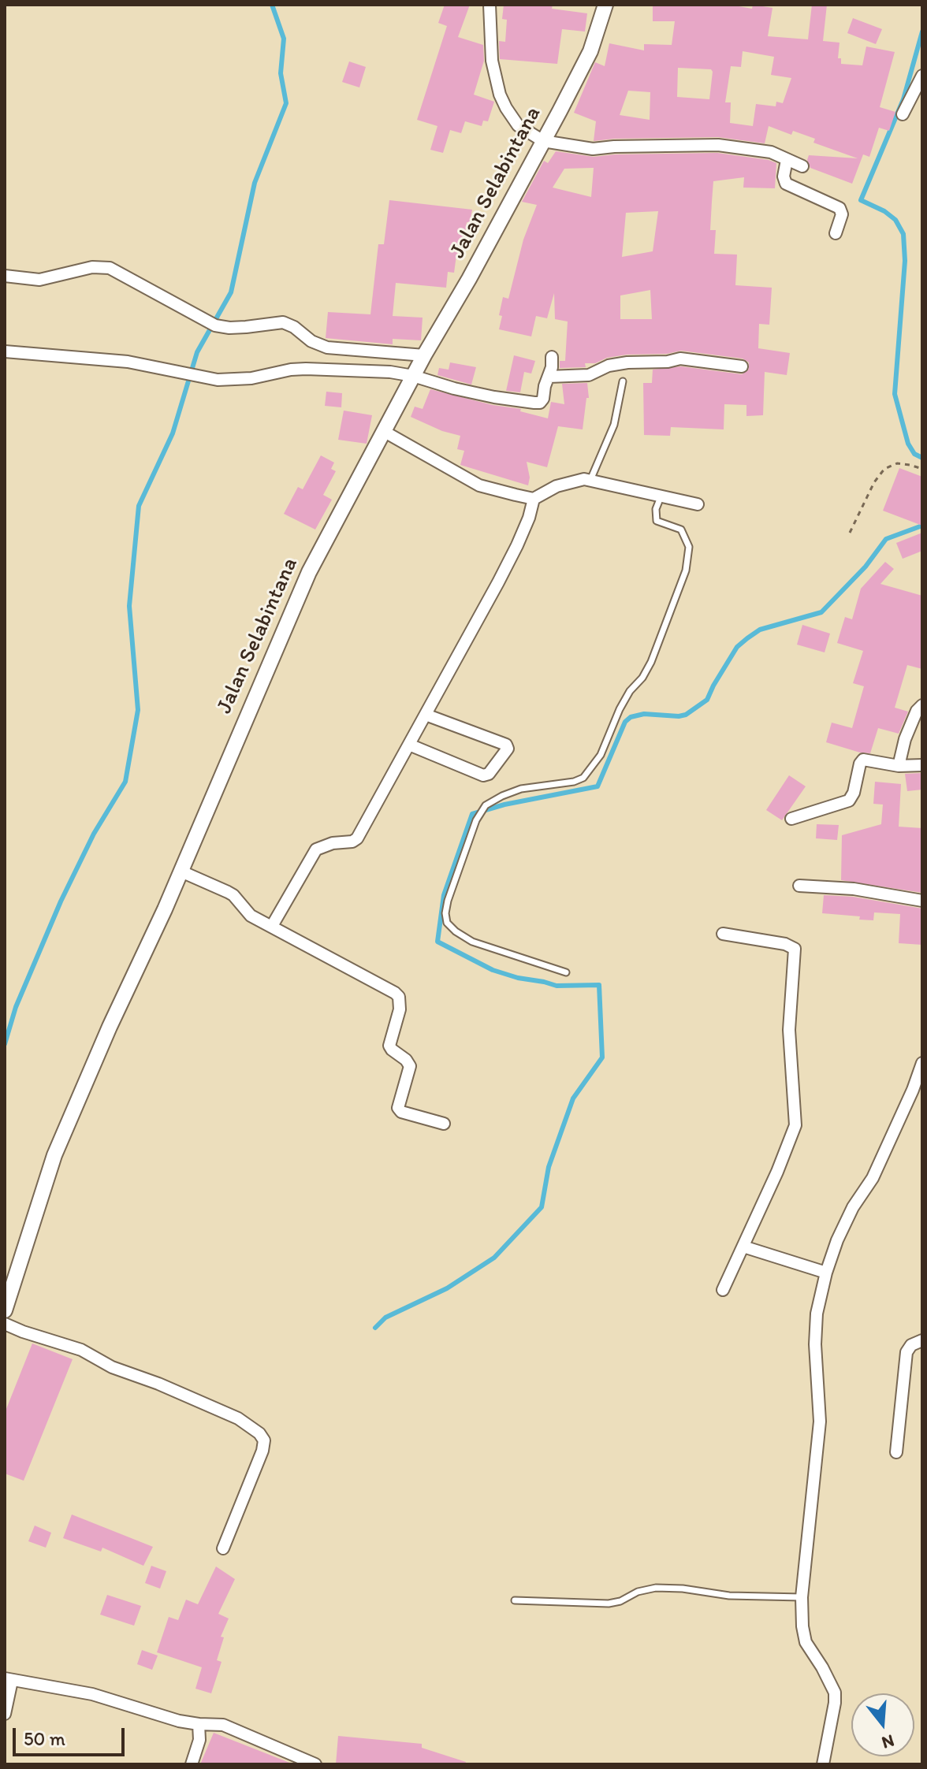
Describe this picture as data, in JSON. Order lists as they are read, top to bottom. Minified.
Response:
{"streets":{"street":["Jalan Selabintana"]},"scale_bar":"50 m","north":"bottom"}
